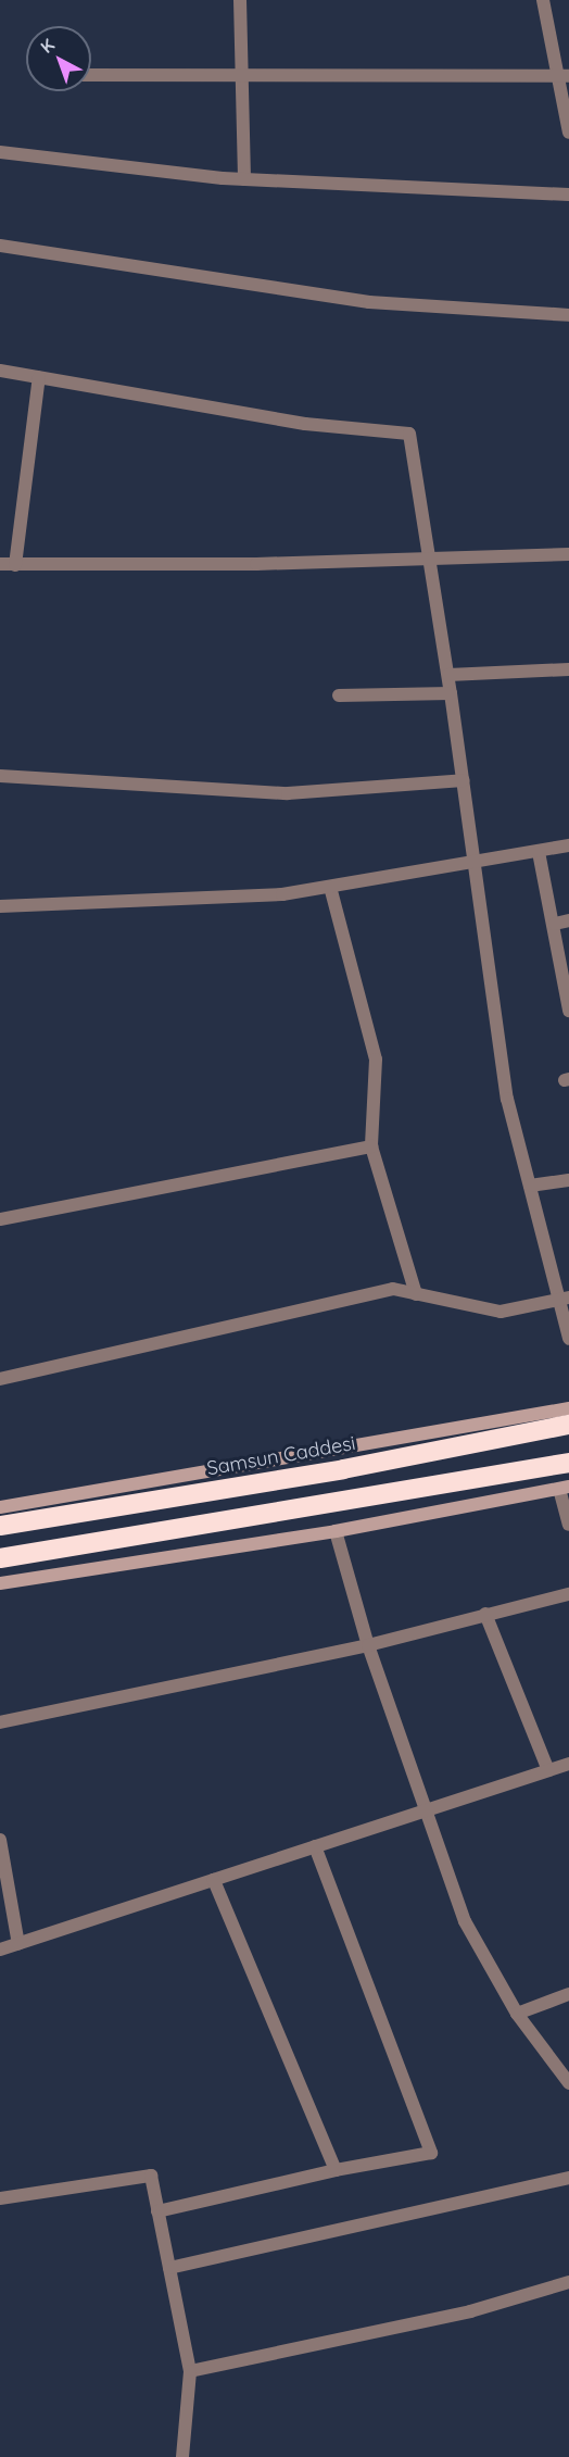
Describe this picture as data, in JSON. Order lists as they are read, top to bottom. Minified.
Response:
{"streets":{"highway":["Samsun Caddesi"]},"north":"top left"}
